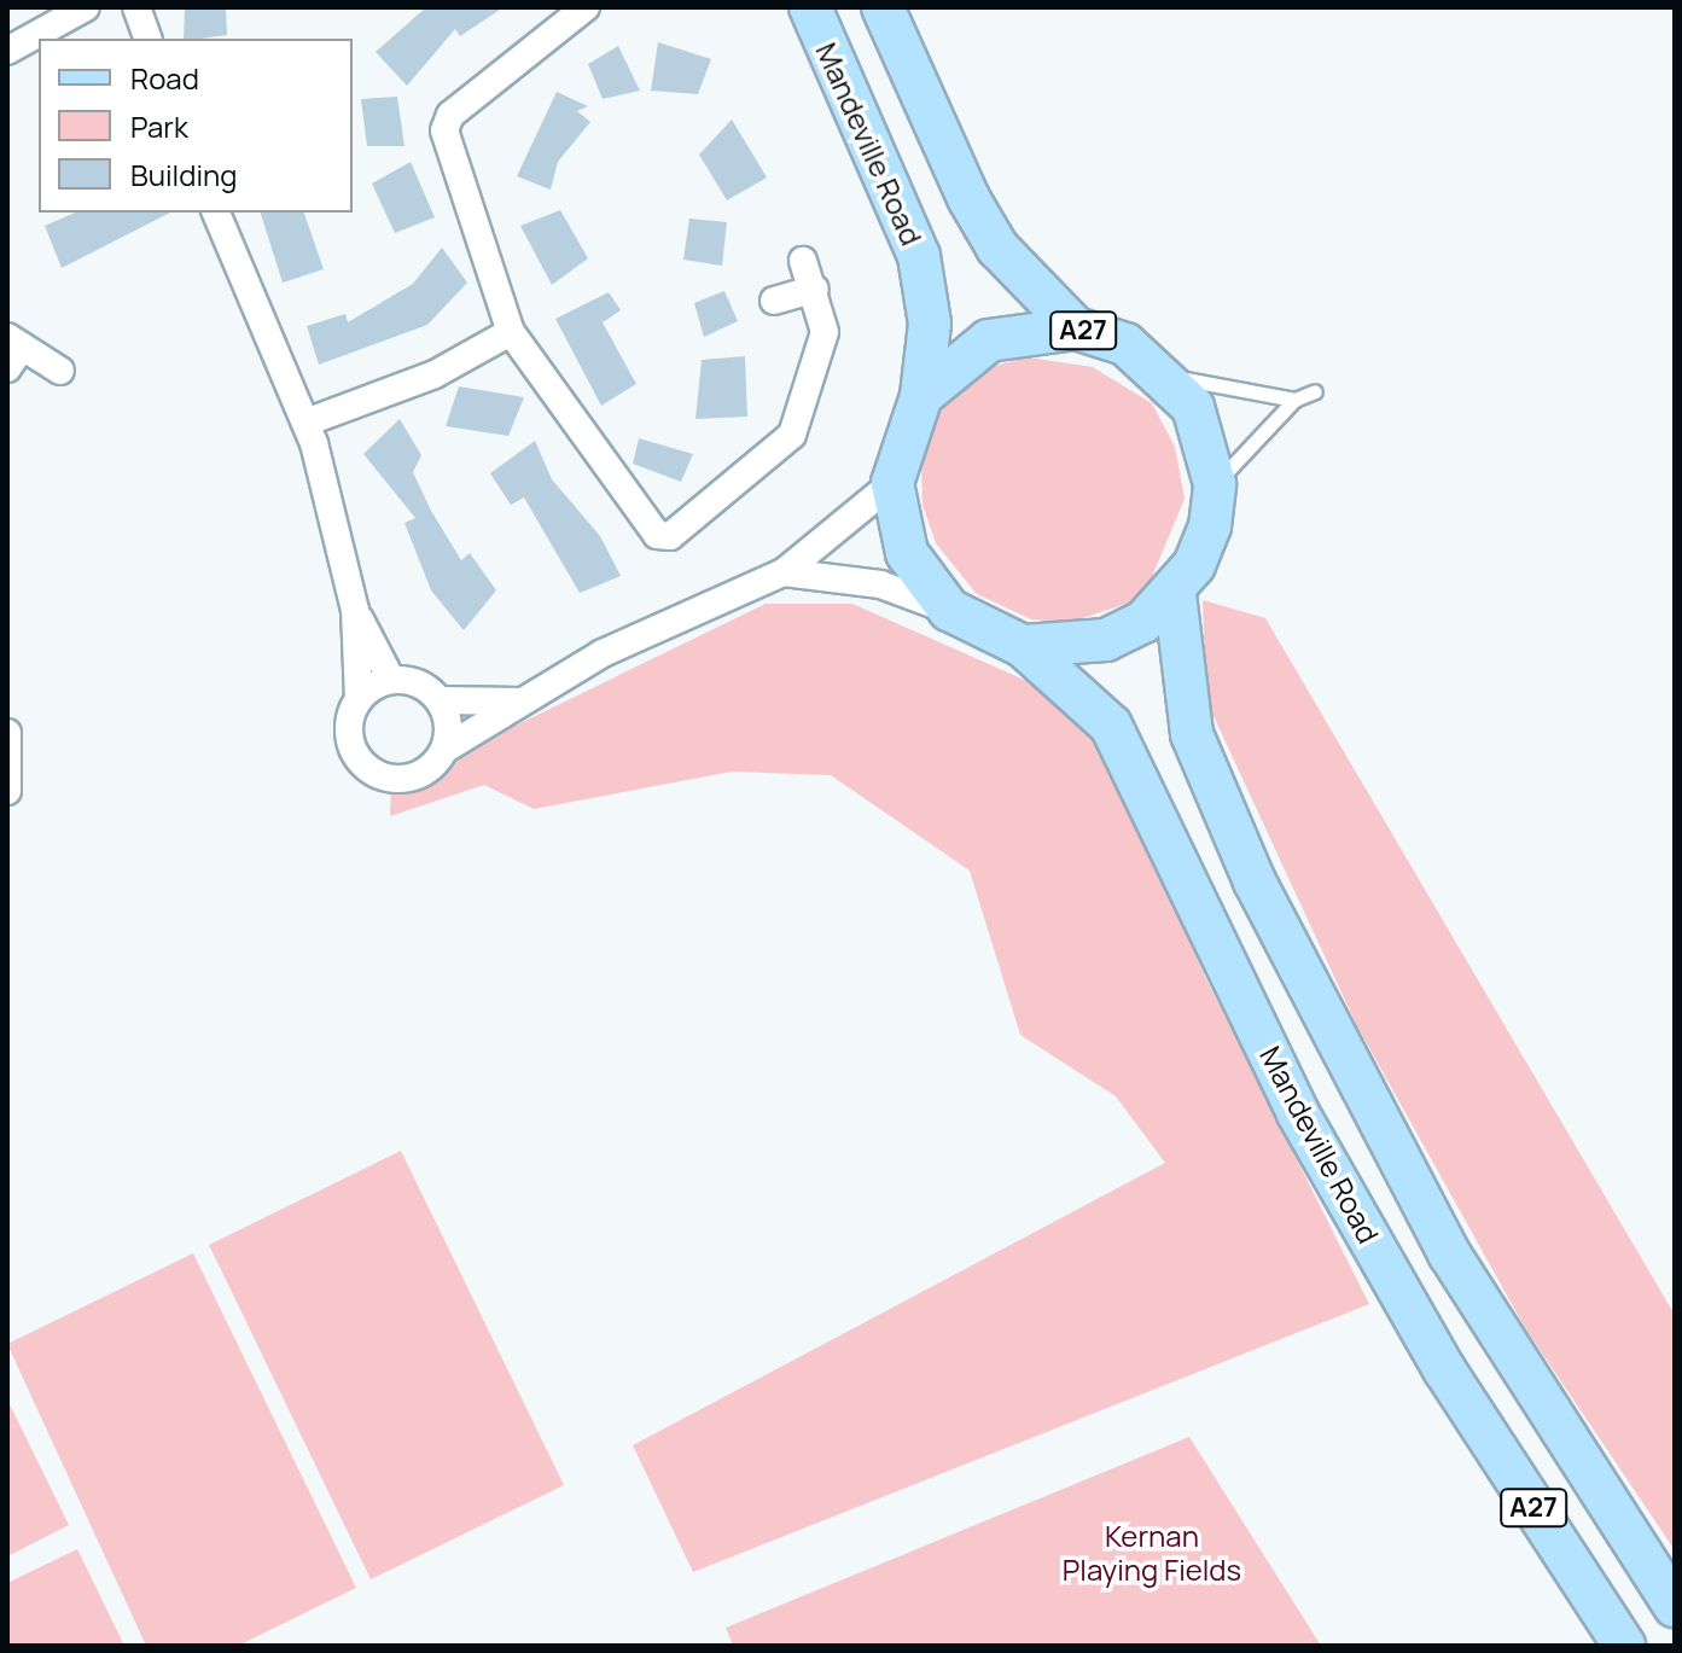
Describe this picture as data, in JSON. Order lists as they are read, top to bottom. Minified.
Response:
{"streets":{"main road":["Mandeville Road","A27"]},"crossings":[["Mandeville Road","A27"]],"parks":["Kernan Playing Fields"],"legend":["Road","Park","Building"]}
